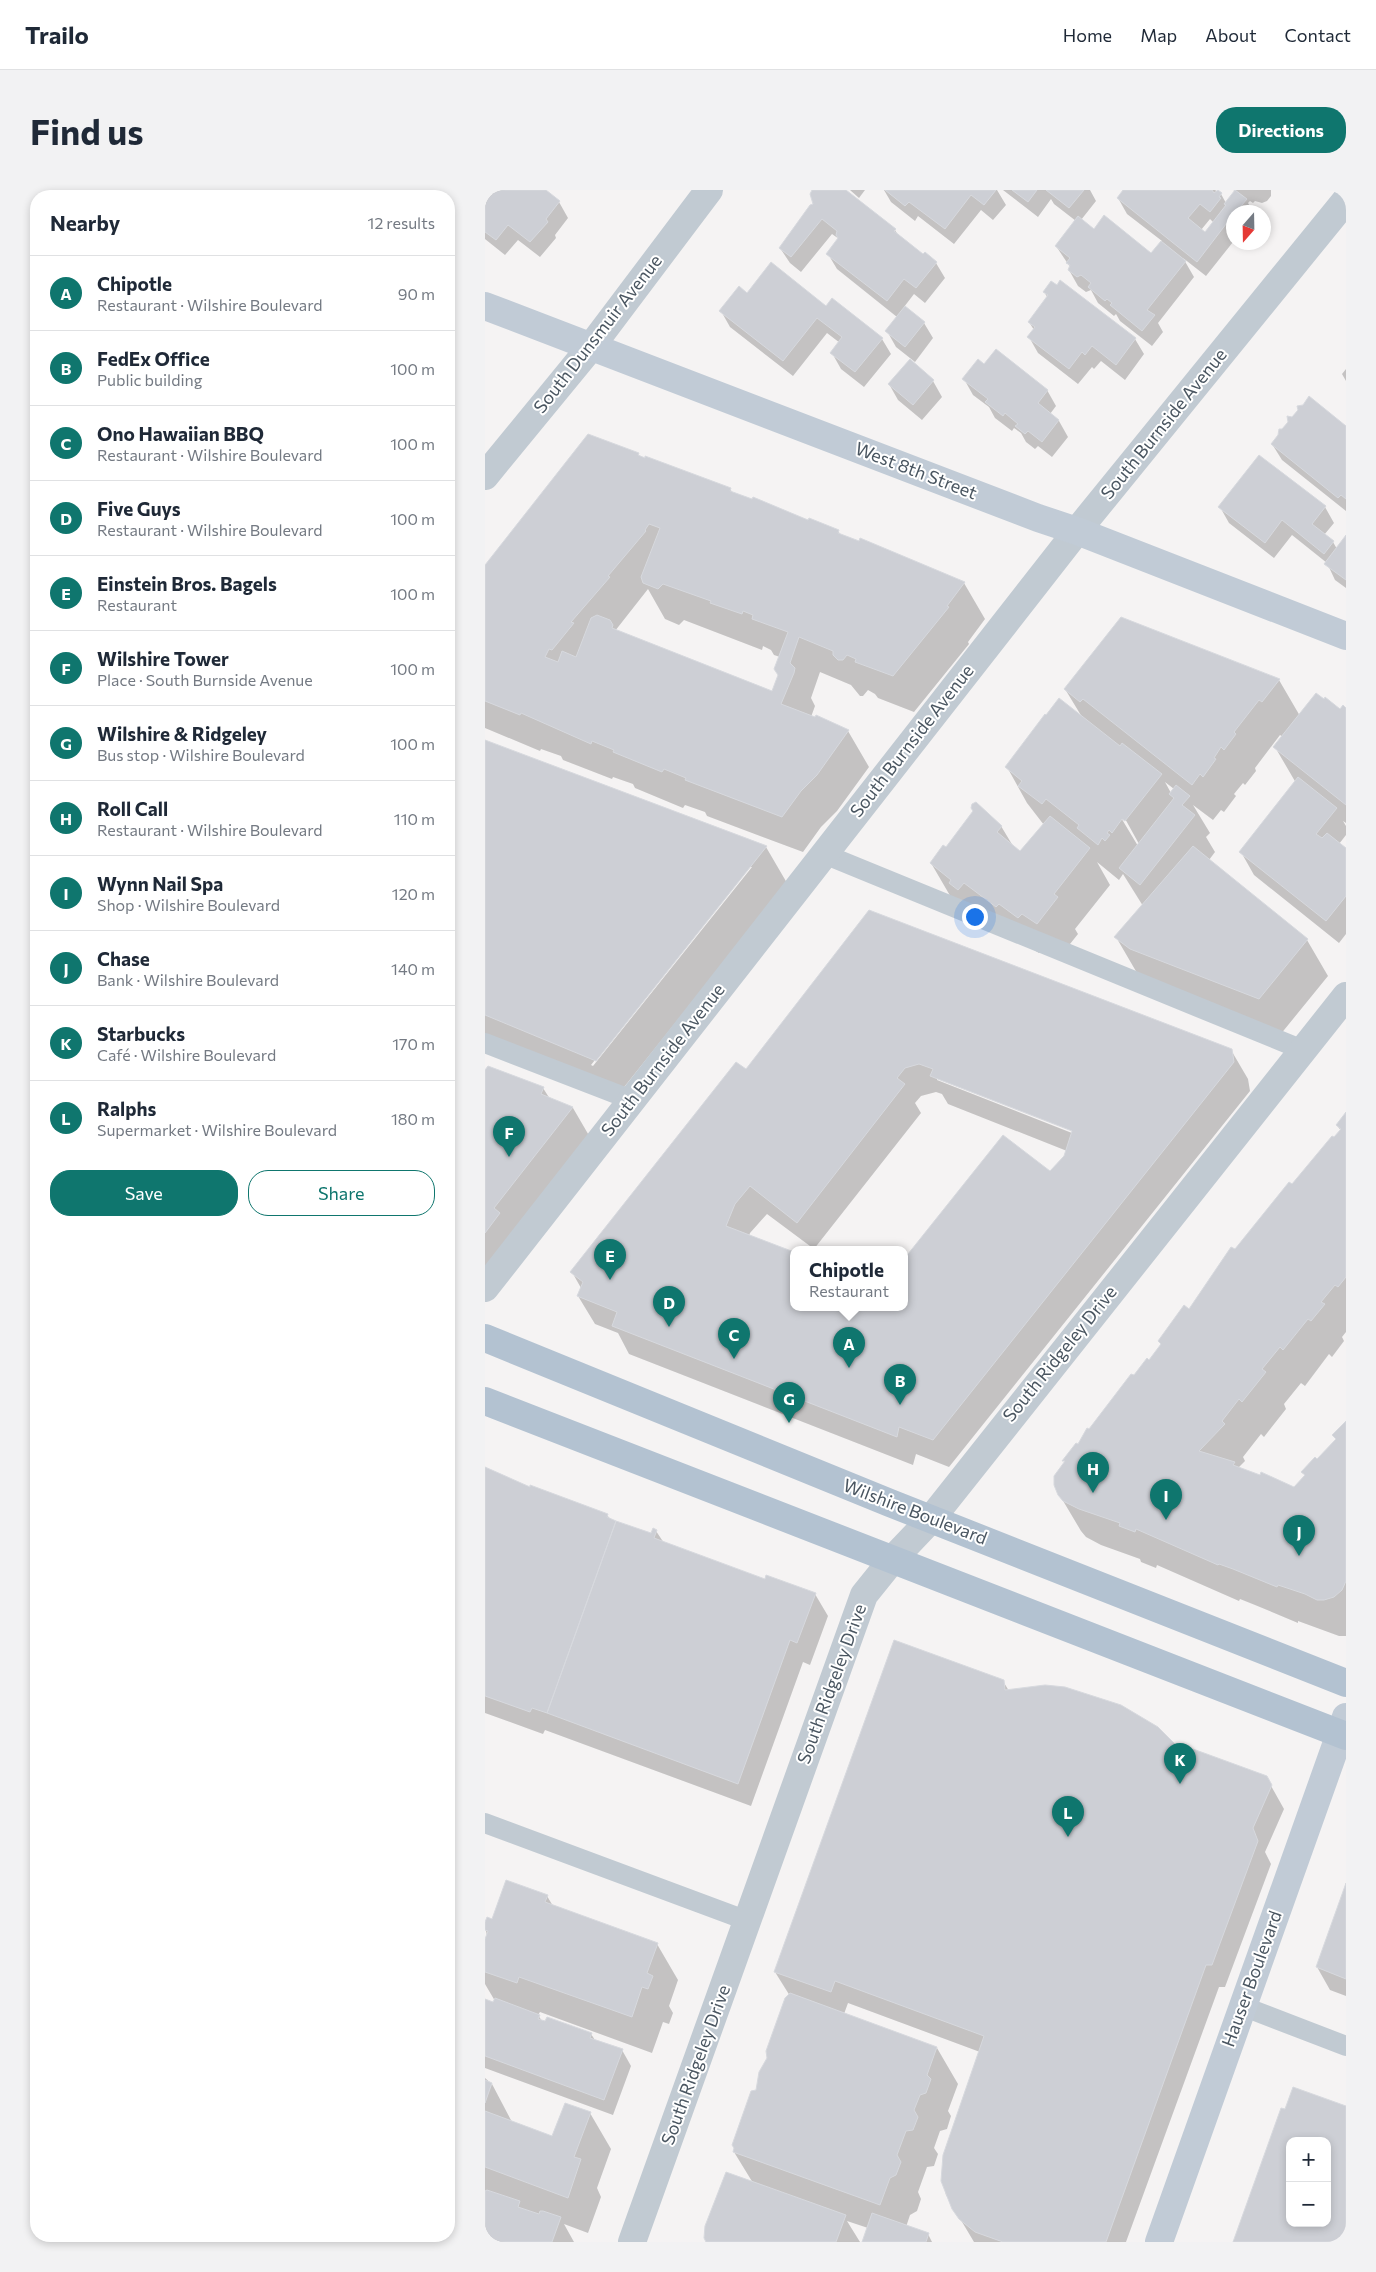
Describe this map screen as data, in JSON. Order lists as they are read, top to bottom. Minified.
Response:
{"streets":{"main road":["Wilshire Boulevard"],"street":["South Dunsmuir Avenue","South Burnside Avenue","West 8th Street","South Ridgeley Drive","Hauser Boulevard"]},"crossings":[["South Dunsmuir Avenue","West 8th Street"],["South Burnside Avenue","West 8th Street"],["South Ridgeley Drive","Wilshire Boulevard"]],"north":"bottom","page":{"header":"Trailo","nav":["Home","Map","About","Contact"],"buttons":["Directions",["Save","Share"]],"title":"Find us","heading":["Nearby","12 results"],"list":[{"mark":"A","name":"Chipotle","note":"Restaurant · Wilshire Boulevard","value":"90 m"},{"mark":"B","name":"FedEx Office","note":"Public building","value":"100 m"},{"mark":"C","name":"Ono Hawaiian BBQ","note":"Restaurant · Wilshire Boulevard","value":"100 m"},{"mark":"D","name":"Five Guys","note":"Restaurant · Wilshire Boulevard","value":"100 m"},{"mark":"E","name":"Einstein Bros. Bagels","note":"Restaurant","value":"100 m"},{"mark":"F","name":"Wilshire Tower","note":"Place · South Burnside Avenue","value":"100 m"},{"mark":"G","name":"Wilshire & Ridgeley","note":"Bus stop · Wilshire Boulevard","value":"100 m"},{"mark":"H","name":"Roll Call","note":"Restaurant · Wilshire Boulevard","value":"110 m"},{"mark":"I","name":"Wynn Nail Spa","note":"Shop · Wilshire Boulevard","value":"120 m"},{"mark":"J","name":"Chase","note":"Bank · Wilshire Boulevard","value":"140 m"},{"mark":"K","name":"Starbucks","note":"Café · Wilshire Boulevard","value":"170 m"},{"mark":"L","name":"Ralphs","note":"Supermarket · Wilshire Boulevard","value":"180 m"}],"pins":["F","E","D","C","A","B","G","H","I","J","K","L"],"popup":["Chipotle","Restaurant"],"map_buttons":["+","−"]}}
